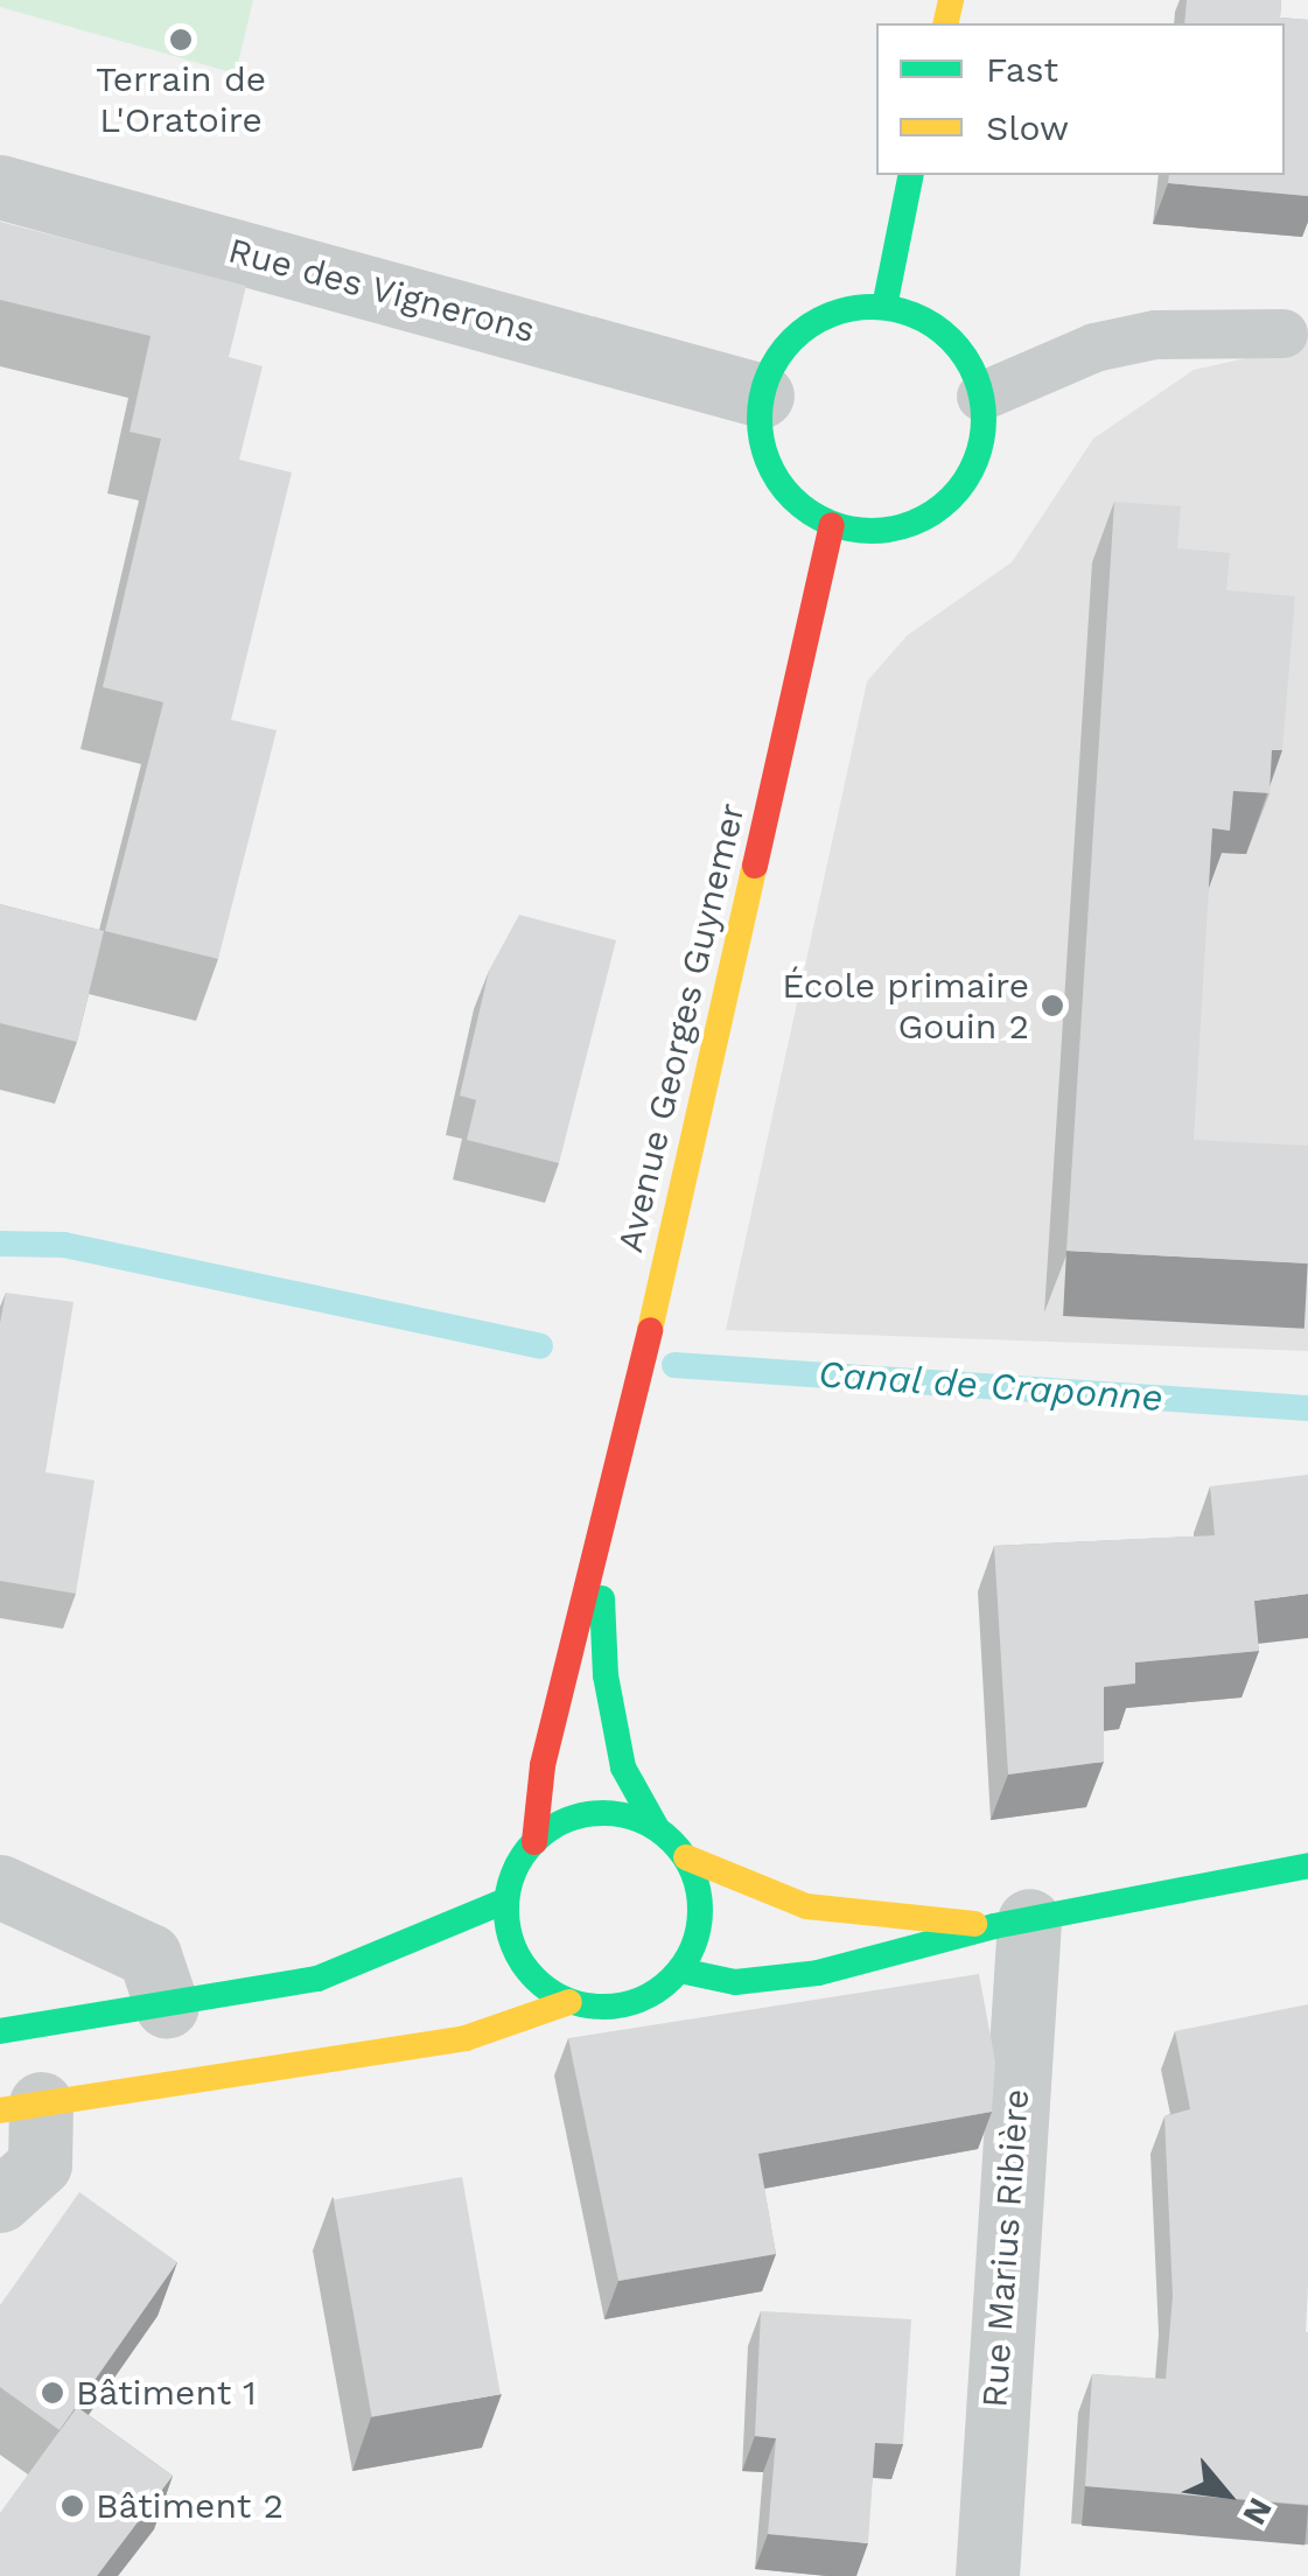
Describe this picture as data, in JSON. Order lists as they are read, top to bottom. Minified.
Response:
{"streets":{"main road":["Avenue Georges Guynemer"],"street":["Rue des Vignerons","Rue Marius Ribière"]},"crossings":[["Rue des Vignerons","Avenue Georges Guynemer"]],"water":["Canal de Craponne"],"places":["Terrain de L'Oratoire","École primaire Gouin 2","Bâtiment 1","Bâtiment 2"],"legend":["Fast","Slow"],"north":"bottom right"}
